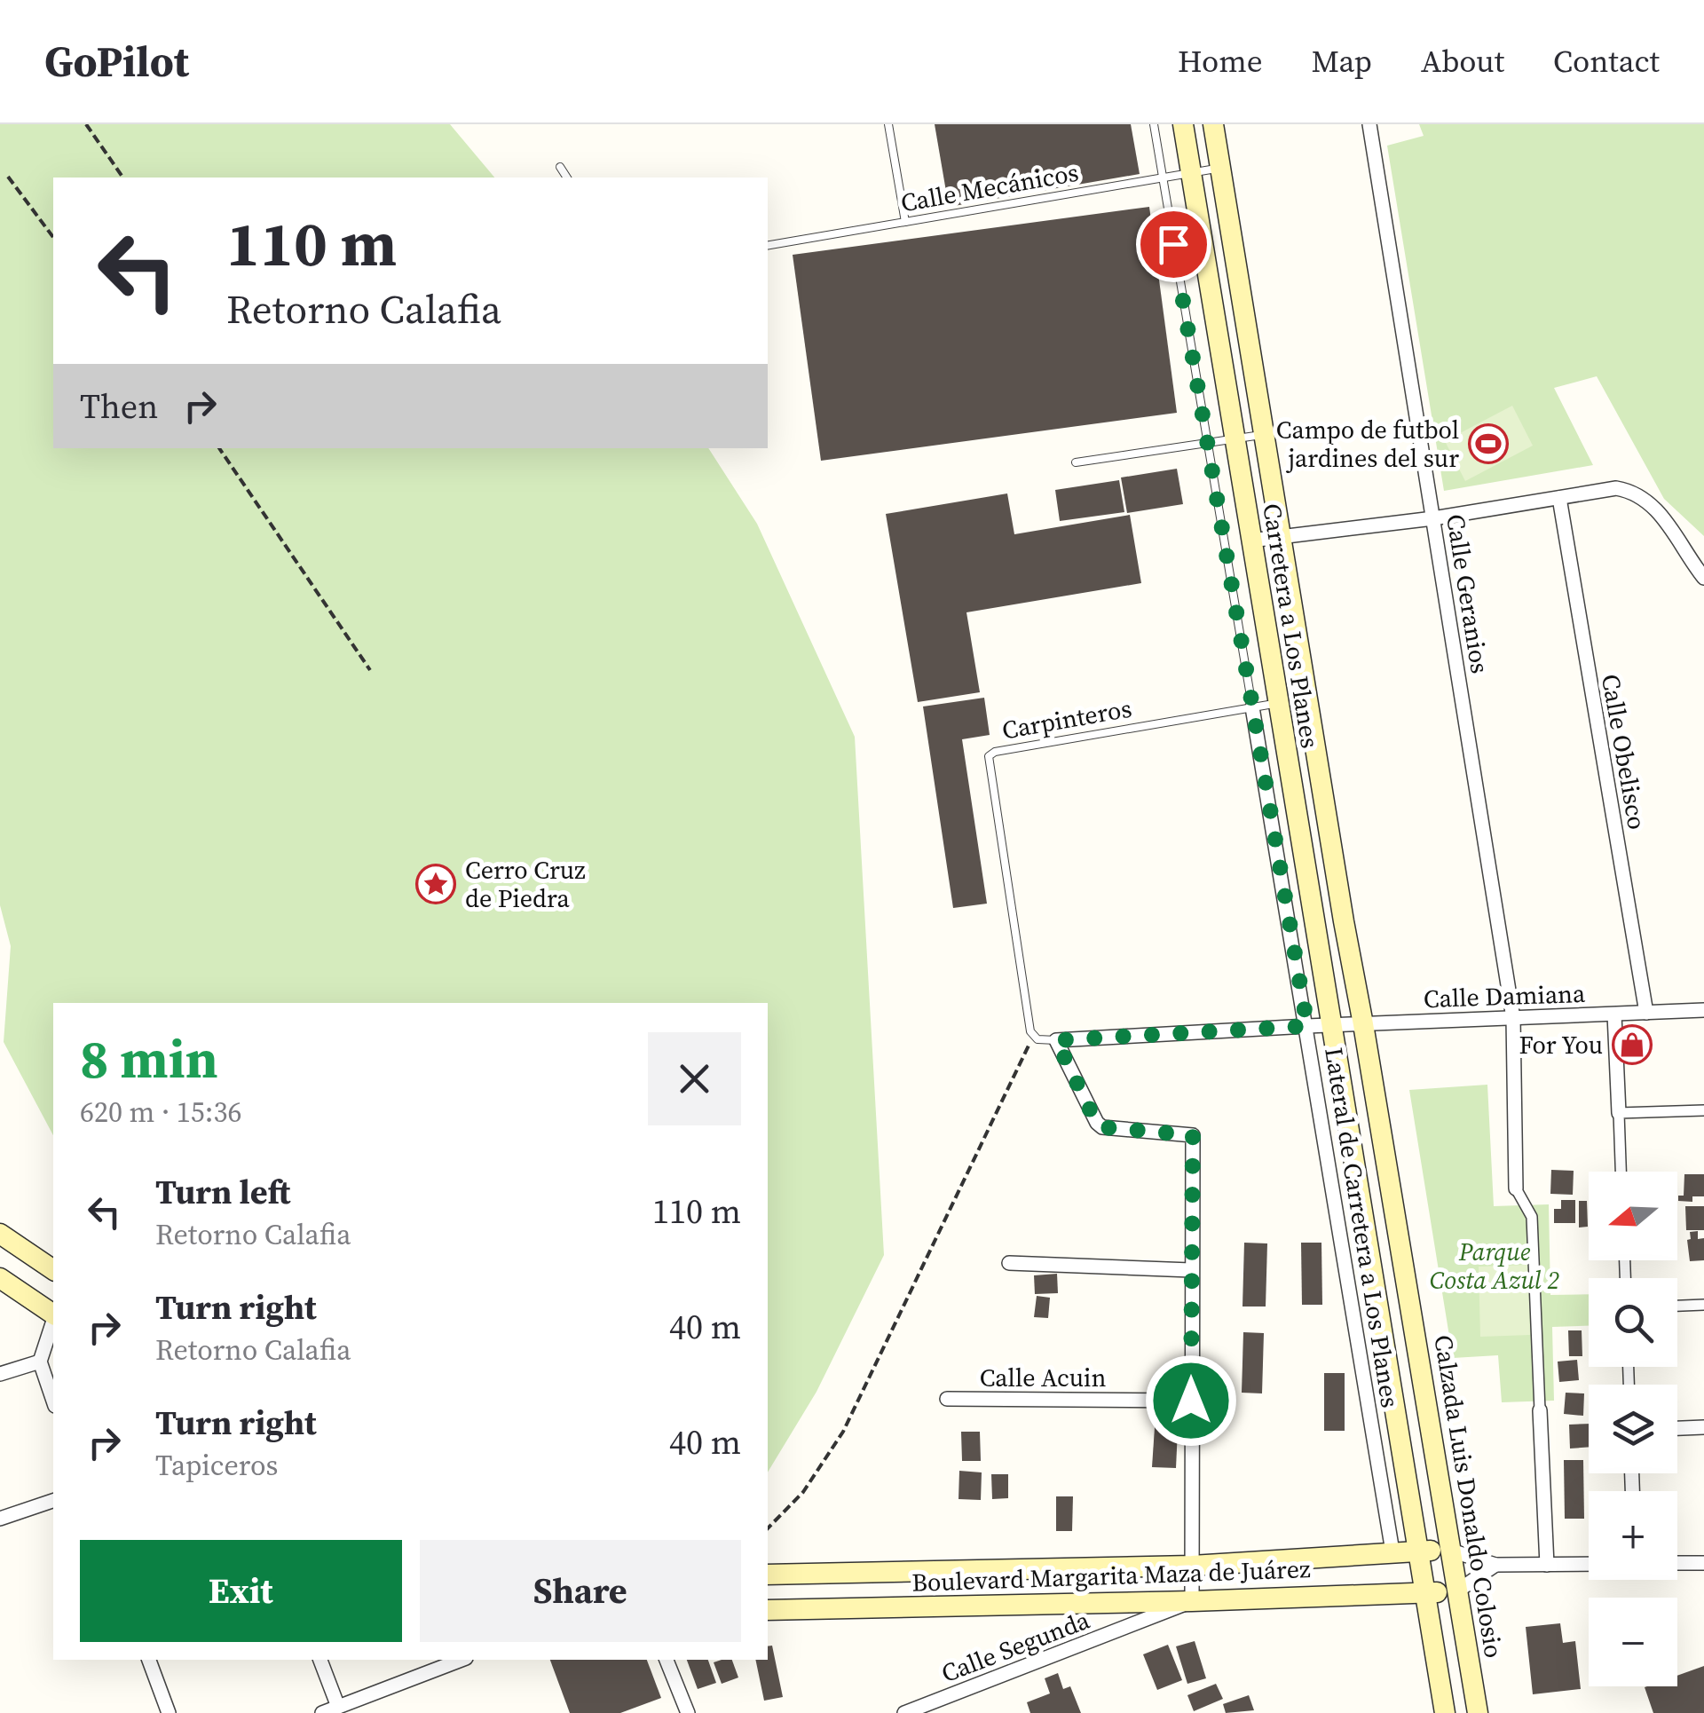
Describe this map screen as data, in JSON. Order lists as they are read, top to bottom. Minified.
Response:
{"streets":{"main road":["Carretera a Los Planes","Calzada Luis Donaldo Colosio","Boulevard Margarita Maza de Juárez"],"street":["Calle Geranios","Calle Obelisco","Calle Damiana","Lateral de Carretera a Los Planes","Calle Acuin","Calle Segunda"],"lane":["Calle Mecánicos","Carpinteros"]},"crossings":[["Calle Mecánicos","Carretera a Los Planes"],["Calle Mecánicos","Lateral de Carretera a Los Planes"],["Calle Geranios","Calle Damiana"],["Carretera a Los Planes","Carpinteros"],["Carretera a Los Planes","Calle Damiana"],["Carretera a Los Planes","Calzada Luis Donaldo Colosio"],["Carpinteros","Lateral de Carretera a Los Planes"],["Calle Obelisco","Calle Damiana"],["Calle Damiana","Lateral de Carretera a Los Planes"],["Calle Damiana","Calzada Luis Donaldo Colosio"],["Lateral de Carretera a Los Planes","Boulevard Margarita Maza de Juárez"],["Calzada Luis Donaldo Colosio","Boulevard Margarita Maza de Juárez"],["Boulevard Margarita Maza de Juárez","Calle Segunda"]],"parks":["Parque Costa Azul 2"],"places":{"sports":["Campo de futbol jardines del sur"],"place":["Cerro Cruz de Piedra"],"shop":["For You"]},"north":"left","page":{"header":"GoPilot","nav":["Home","Map","About","Contact"],"turn":["110 m","Retorno Calafia"],"then":"Then","heading":["8 min","620 m · 15:36"],"list":[{"name":"Turn left","note":"Retorno Calafia","value":"110 m"},{"name":"Turn right","note":"Retorno Calafia","value":"40 m"},{"name":"Turn right","note":"Tapiceros","value":"40 m"}],"map_buttons":["+","−"],"buttons":["Exit","Share"]}}
